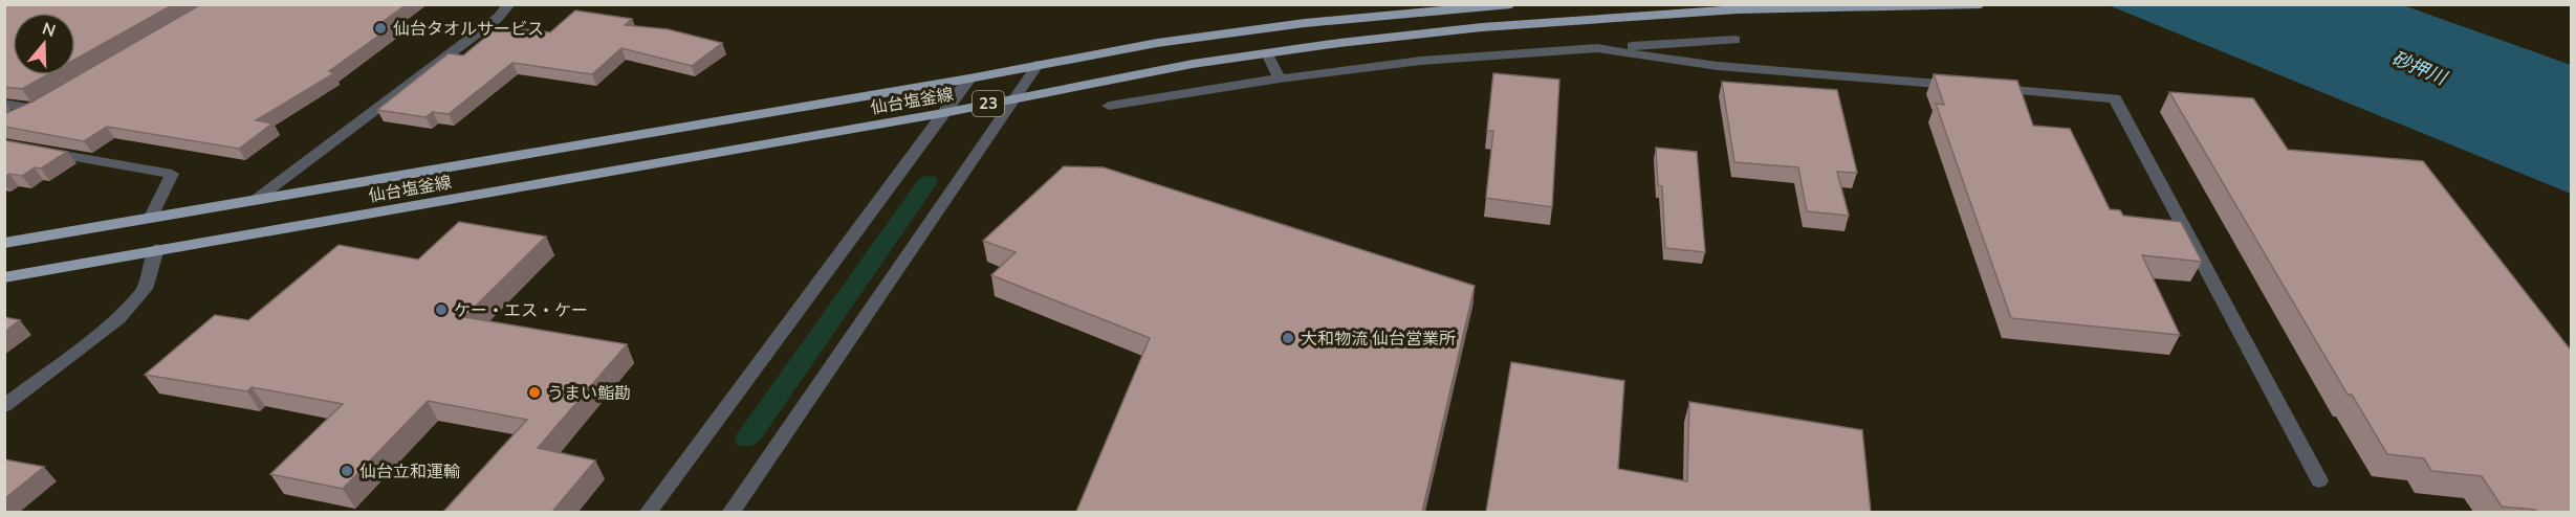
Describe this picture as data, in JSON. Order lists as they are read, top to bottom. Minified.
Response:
{"streets":{"main road":["仙台塩釜線","23"]},"water":["砂押川"],"places":["仙台タオルサービス","ケー・エス・ケー","大和物流 仙台営業所","うまい鮨勘","仙台立和運輸"],"north":"top"}
